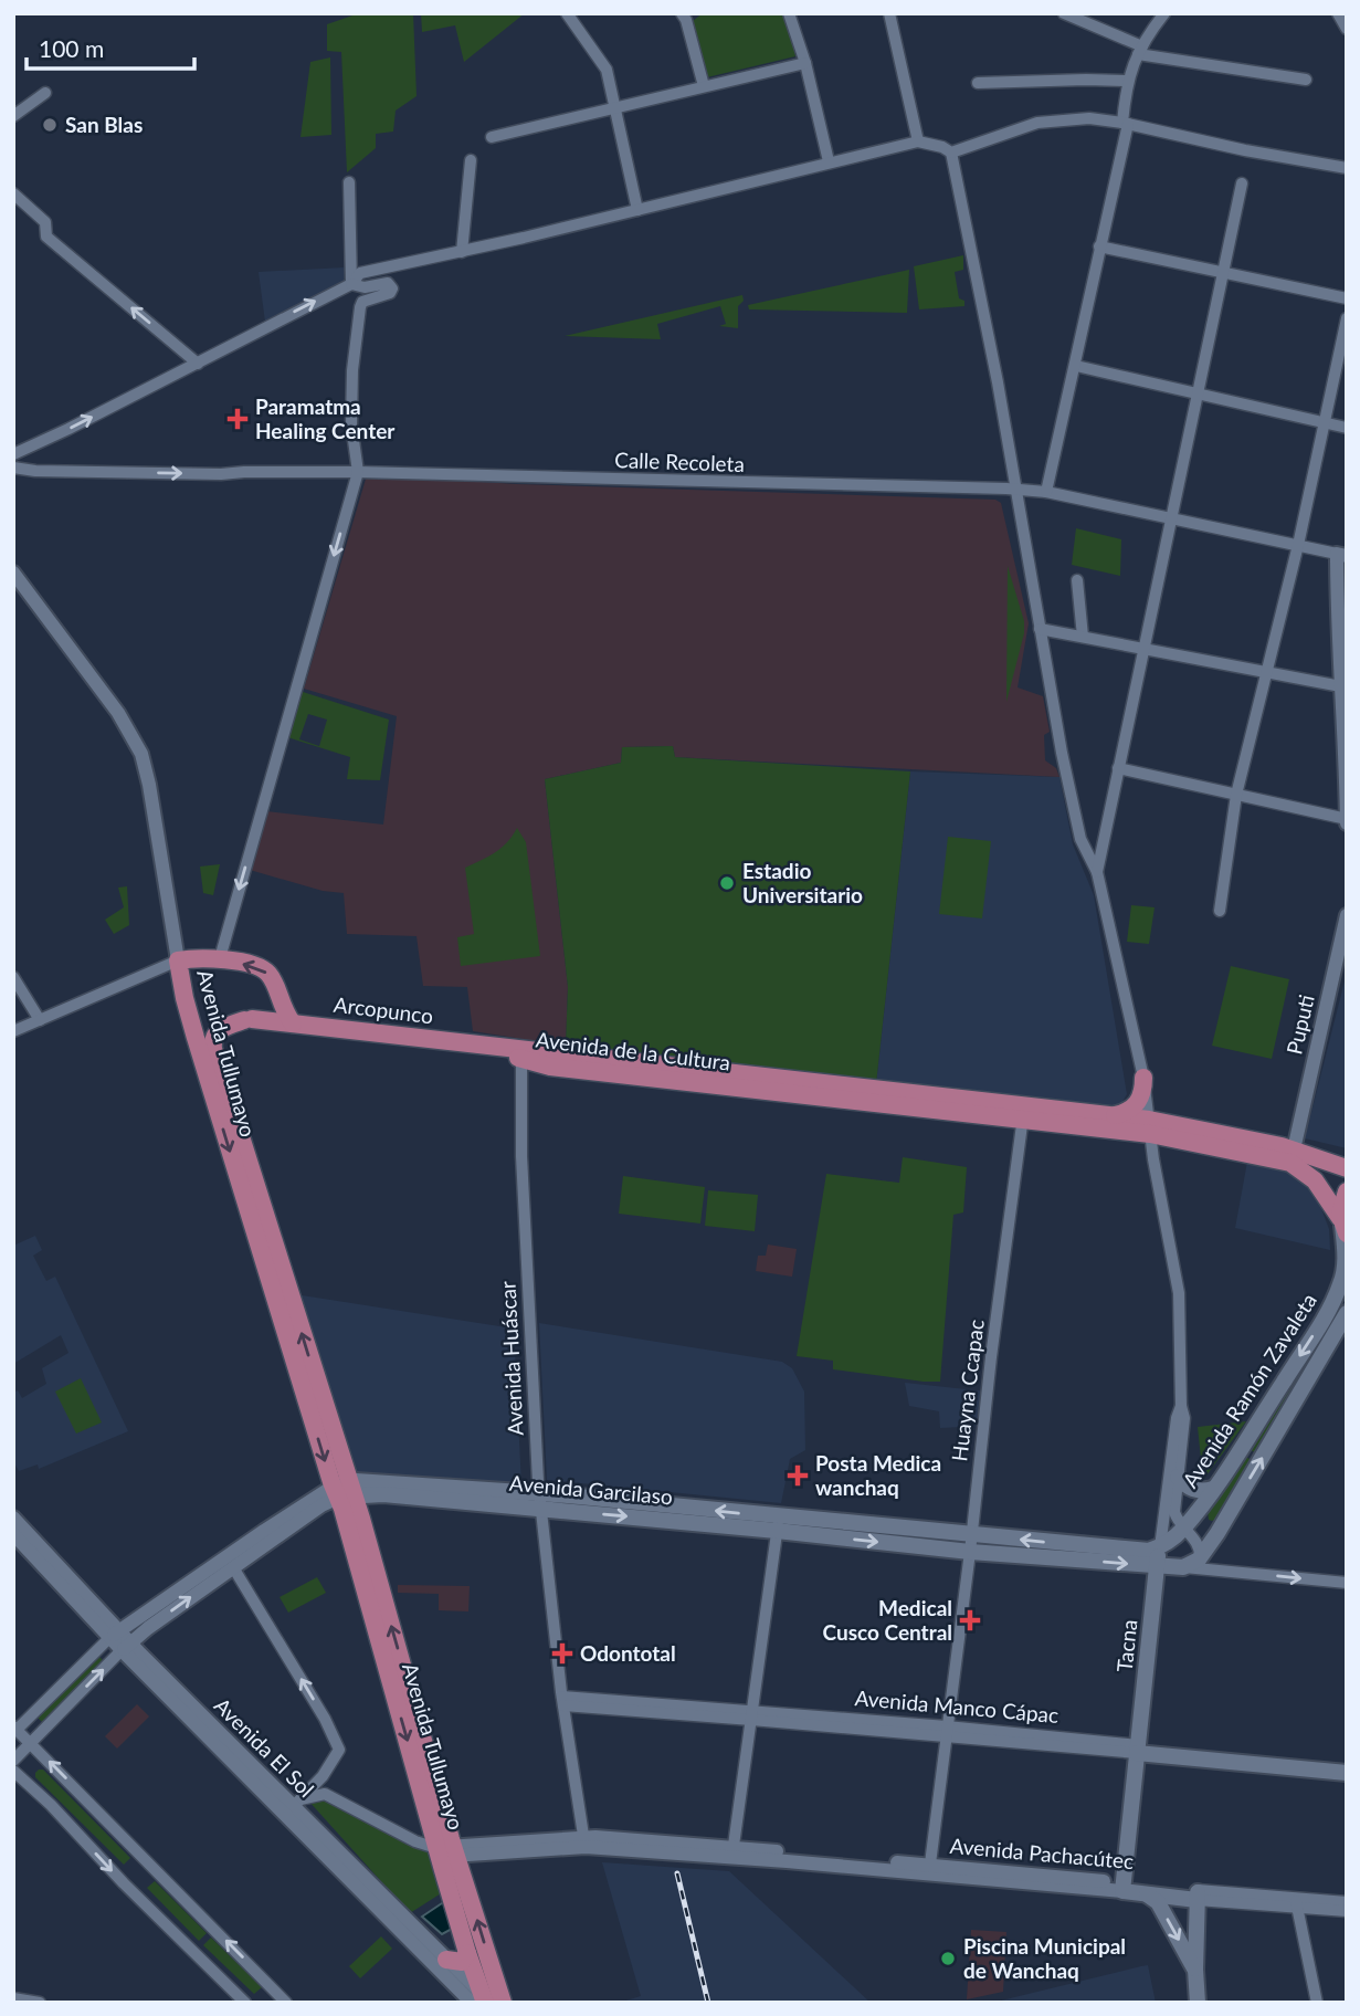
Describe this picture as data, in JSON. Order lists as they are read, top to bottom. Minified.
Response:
{"streets":{"main road":["Arcopunco","Avenida de la Cultura","Avenida Tullumayo","Avenida Ramón Zavaleta","Avenida Garcilaso","Tacna","Avenida Manco Cápac","Avenida Pachacútec"],"street":["Calle Recoleta","Puputi","Avenida Huáscar","Huayna Ccapac","Avenida El Sol"]},"crossings":[["Arcopunco","Avenida de la Cultura"],["Arcopunco","Avenida Tullumayo"],["Arcopunco","Avenida Huáscar"],["Puputi","Avenida de la Cultura"],["Avenida de la Cultura","Avenida Huáscar"],["Avenida de la Cultura","Huayna Ccapac"],["Avenida de la Cultura","Avenida Ramón Zavaleta"],["Avenida de la Cultura","Tacna"],["Avenida Tullumayo","Avenida Garcilaso"],["Avenida Tullumayo","Avenida El Sol"],["Avenida Tullumayo","Avenida Pachacútec"],["Avenida Huáscar","Avenida Garcilaso"],["Avenida Huáscar","Avenida Manco Cápac"],["Avenida Huáscar","Avenida Pachacútec"],["Huayna Ccapac","Avenida Garcilaso"],["Huayna Ccapac","Avenida Manco Cápac"],["Huayna Ccapac","Avenida Pachacútec"],["Avenida Ramón Zavaleta","Avenida Garcilaso"],["Avenida Ramón Zavaleta","Tacna"],["Avenida Garcilaso","Tacna"],["Avenida Garcilaso","Avenida El Sol"],["Tacna","Avenida Manco Cápac"],["Tacna","Avenida Pachacútec"]],"places":{"other":["San Blas","Estadio Universitario","Piscina Municipal de Wanchaq"],"health":["Paramatma Healing Center","Posta Medica wanchaq","Medical Cusco Central","Odontotal"]},"scale_bar":"100 m"}
